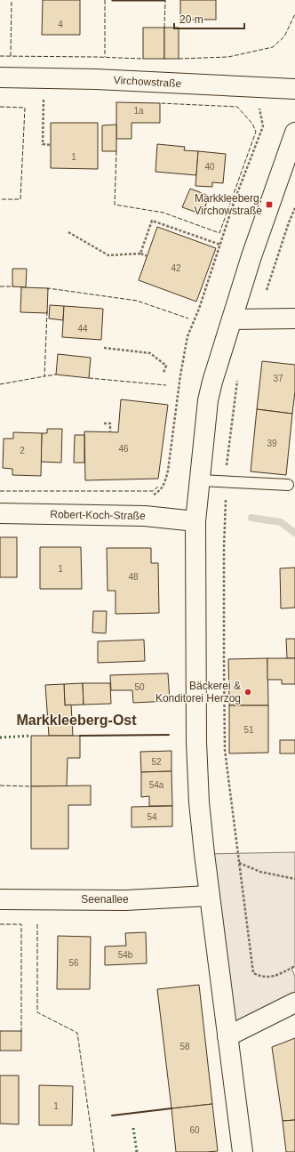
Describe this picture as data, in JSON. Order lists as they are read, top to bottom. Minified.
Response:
{"streets":{"main road":["Virchowstraße","Robert-Koch-Straße","Seenallee"]},"districts":["Markkleeberg-Ost"],"places":{"transit":["Markkleeberg, Virchowstraße"],"other":["Bäckerei & Konditorei Herzog"]},"house_numbers":["4","1a","1","40","42","44","37","39","46","2","1","48","50","51","52","54a","54","54b","56","58","1","60"],"scale_bar":"20 m"}
